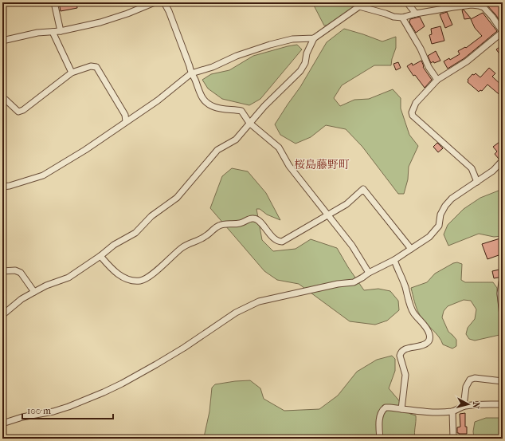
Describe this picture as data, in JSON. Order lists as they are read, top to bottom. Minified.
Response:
{"districts":["桜島藤野町"],"scale_bar":"100 m","north":"right"}
